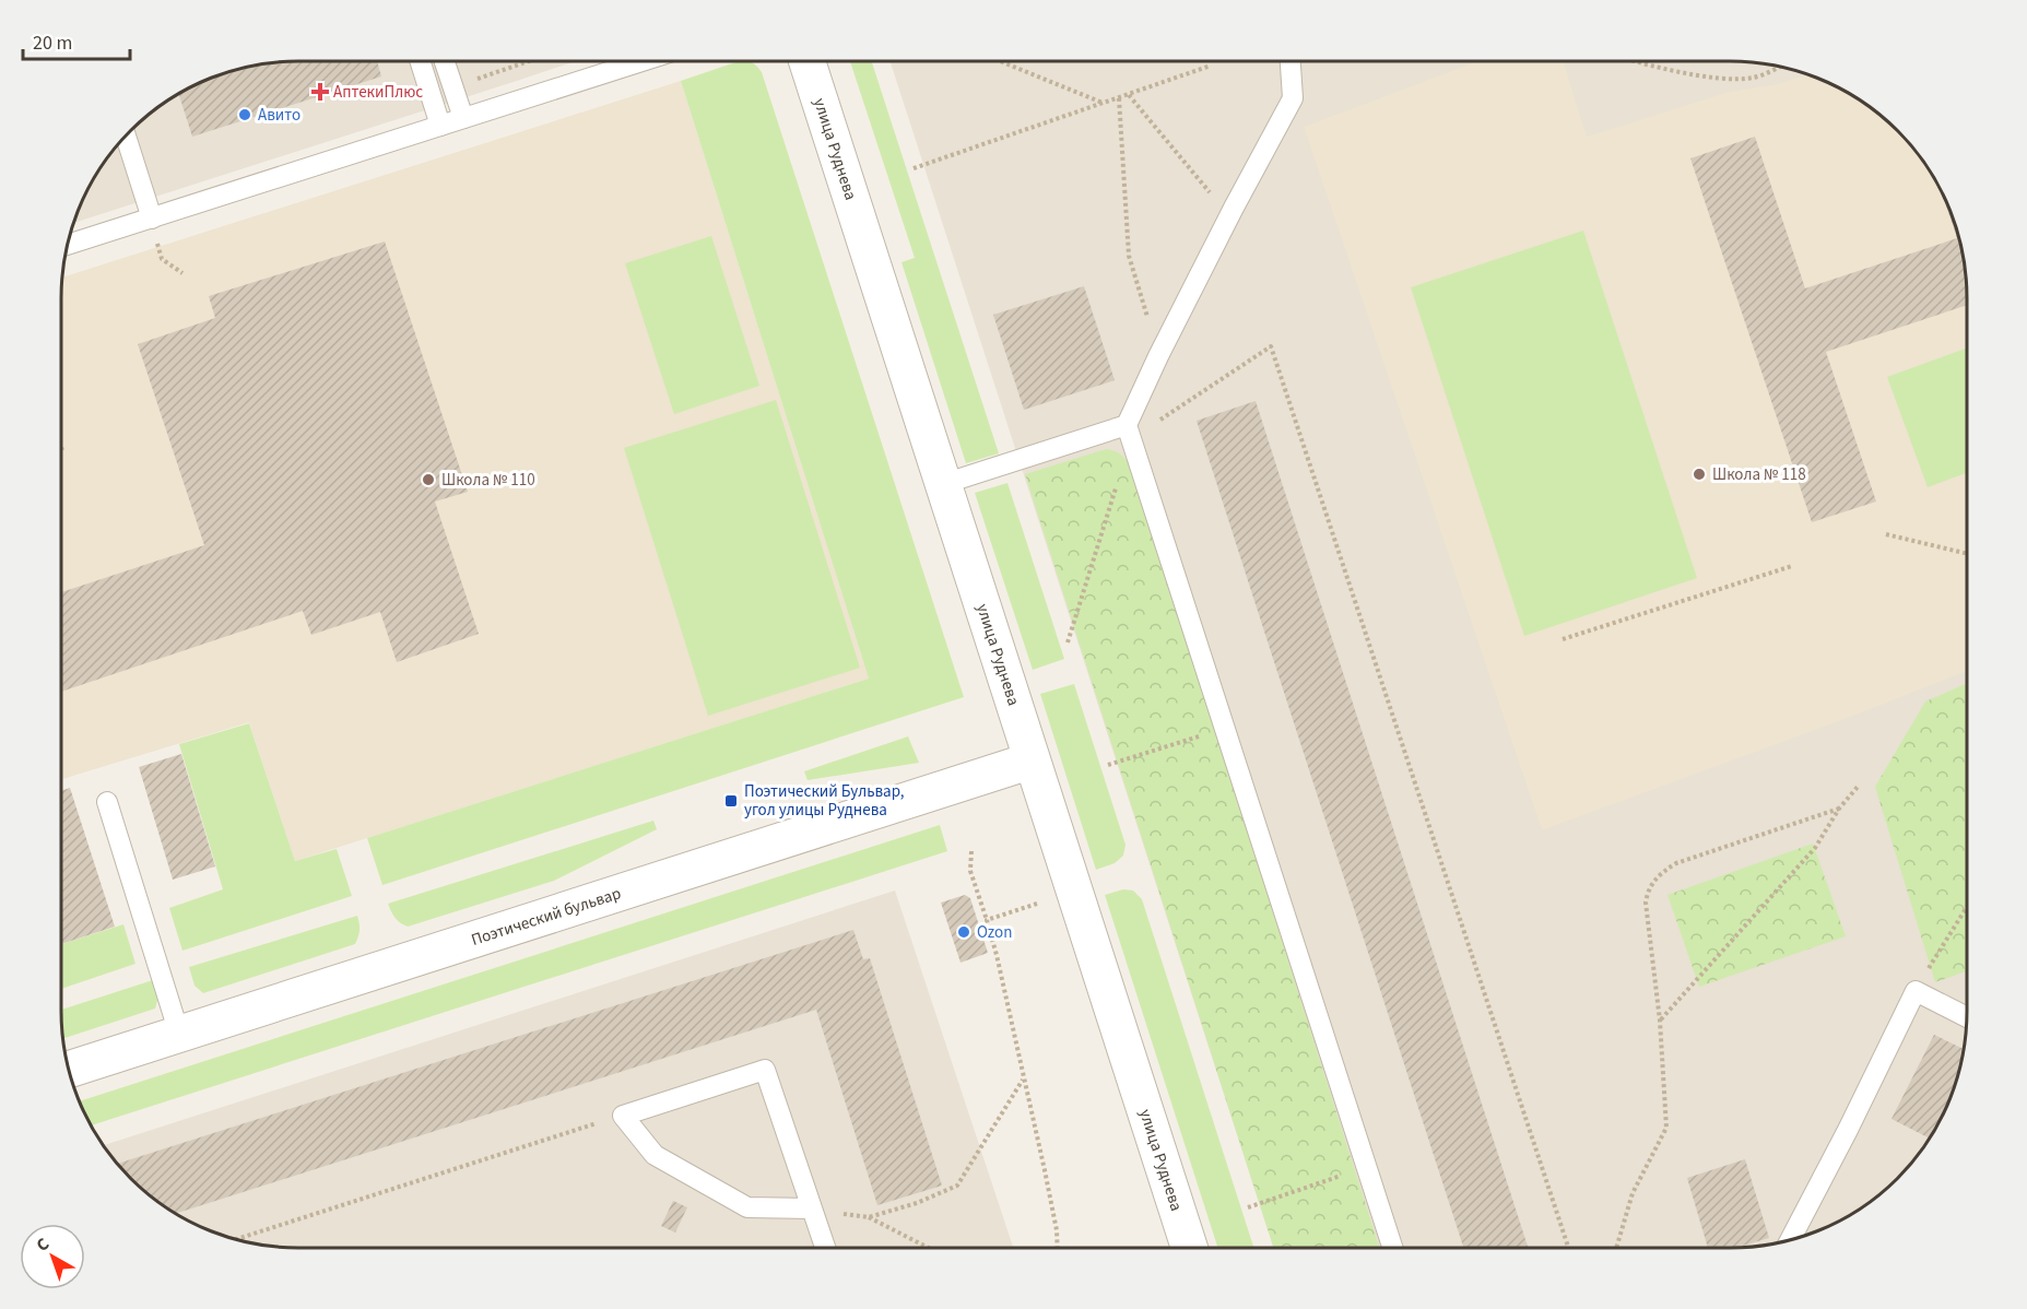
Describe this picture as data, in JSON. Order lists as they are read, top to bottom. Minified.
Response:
{"streets":{"street":["улица Руднева","Поэтический бульвар"]},"crossings":[["улица Руднева","Поэтический бульвар"]],"places":{"health":["АптекиПлюс"],"other":["Авито","Школа № 118","Школа № 110","Ozon"],"transit":["Поэтический Бульвар, угол улицы Руднева"]},"scale_bar":"20 m","north":"top left"}
